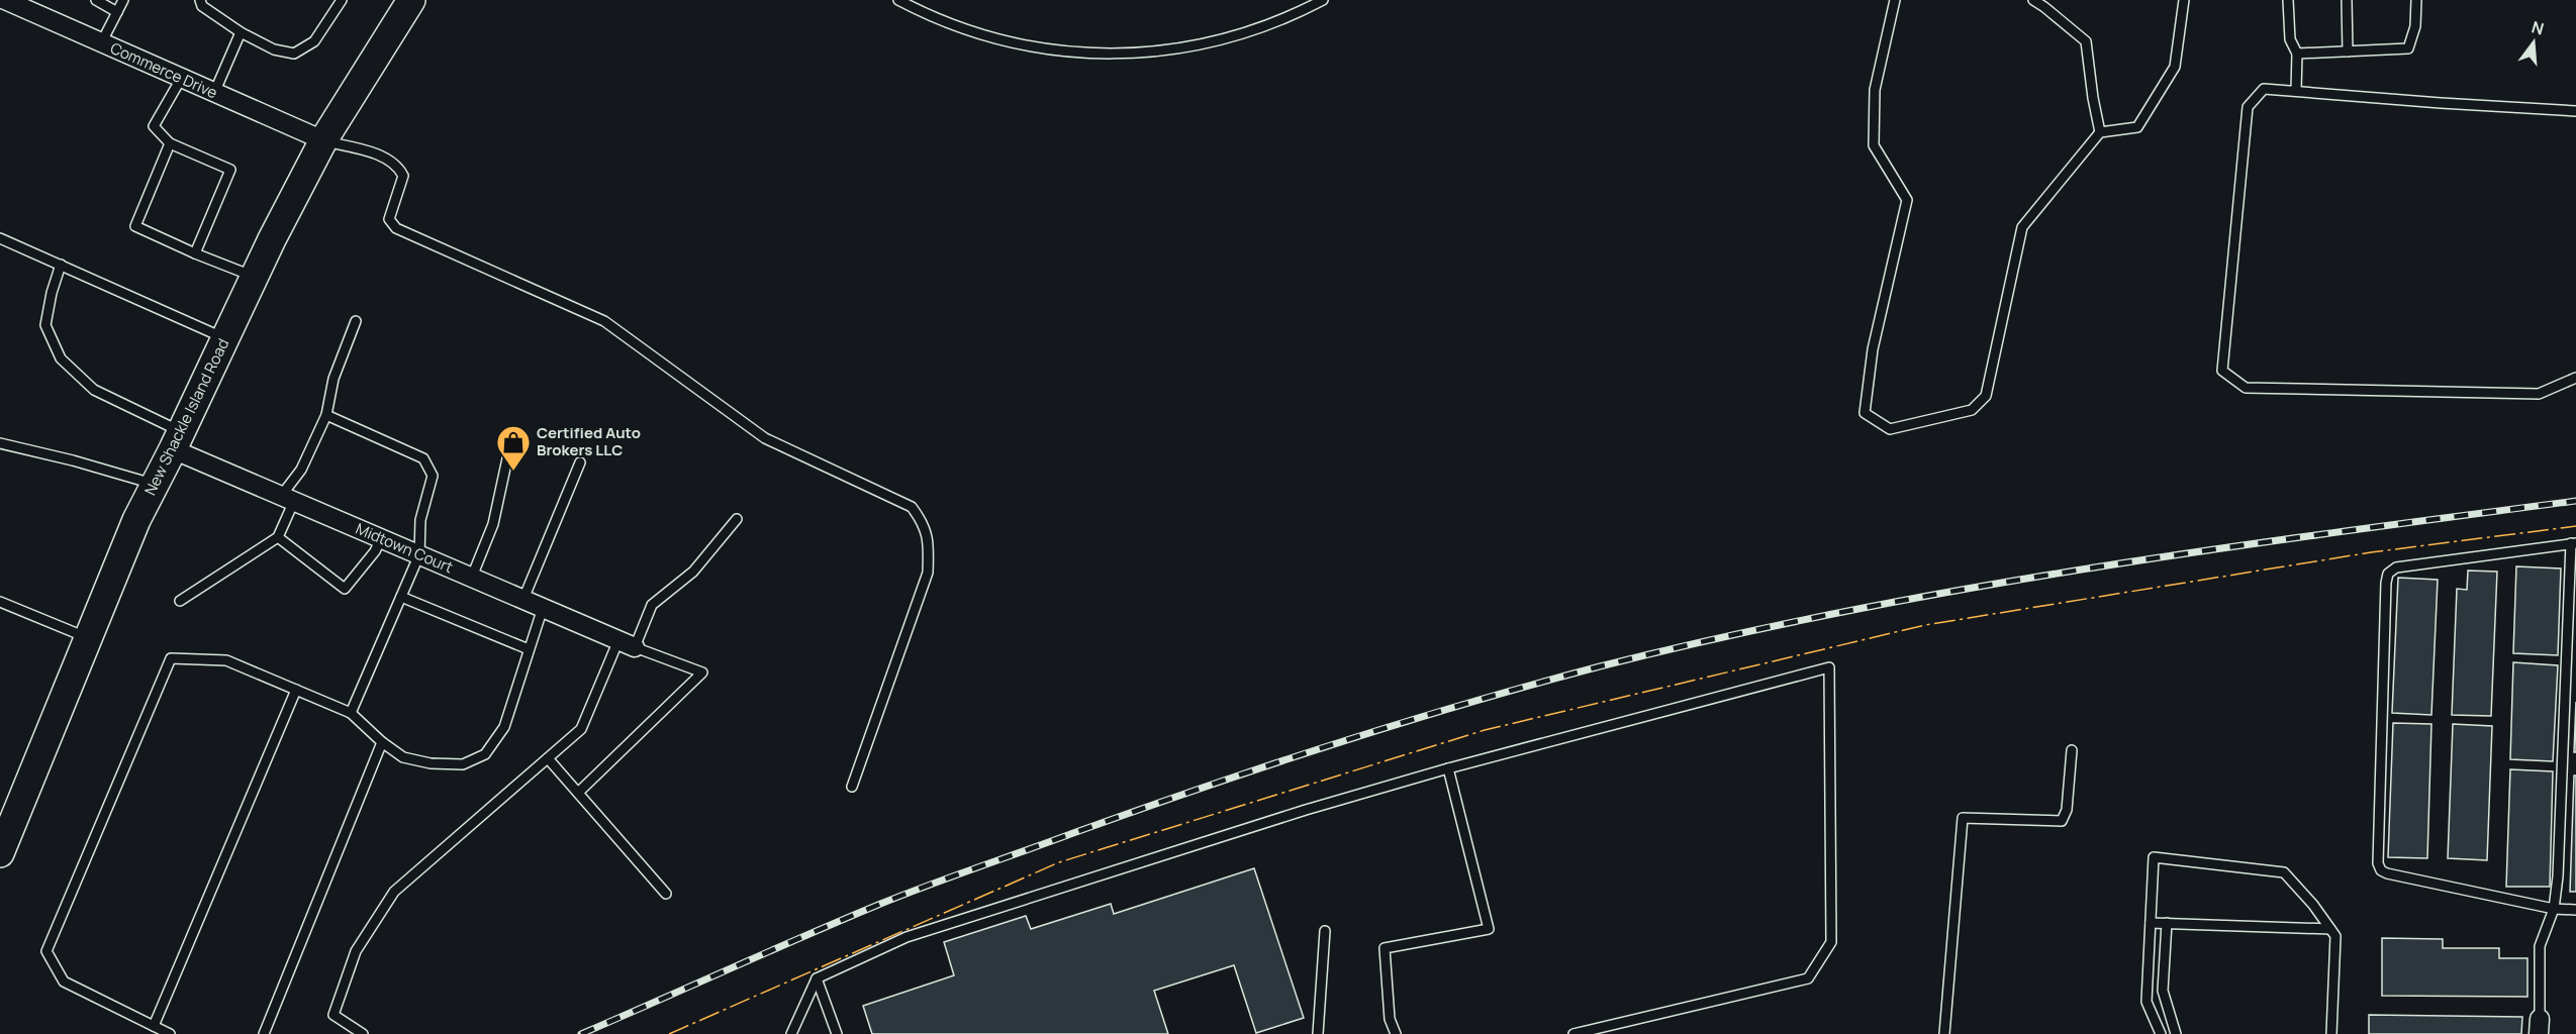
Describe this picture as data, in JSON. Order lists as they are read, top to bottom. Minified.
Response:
{"streets":{"main road":["New Shackle Island Road"],"street":["Commerce Drive","Midtown Court"]},"crossings":[["Commerce Drive","New Shackle Island Road"],["New Shackle Island Road","Midtown Court"]],"places":{"shop":["Certified Auto Brokers LLC"]},"north":"top"}
